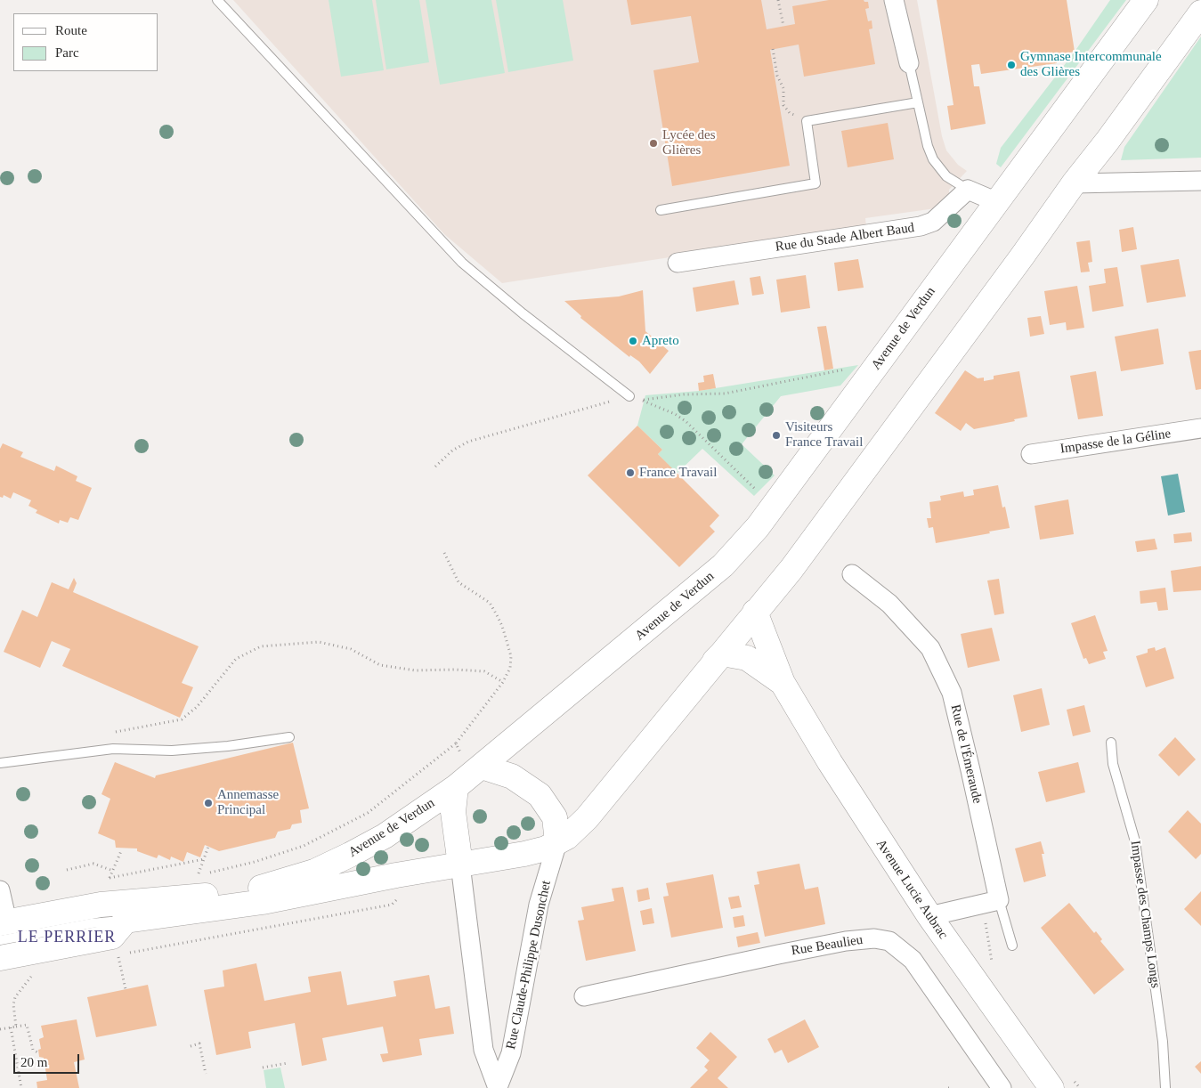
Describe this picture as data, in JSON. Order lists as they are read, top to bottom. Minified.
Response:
{"streets":{"street":["Rue du Stade Albert Baud","Avenue de Verdun","Impasse de la Géline","Rue de l'Émeraude","Avenue Lucie Aubrac","Rue Beaulieu","Rue Claude-Philippe Dusonchet"],"lane":["Impasse des Champs Longs"]},"districts":["LE PERRIER"],"places":["Gymnase Intercommunale des Glières","Lycée des Glières","Apreto","Visiteurs France Travail","France Travail","Annemasse Principal"],"legend":["Route","Parc"],"scale_bar":"20 m"}
